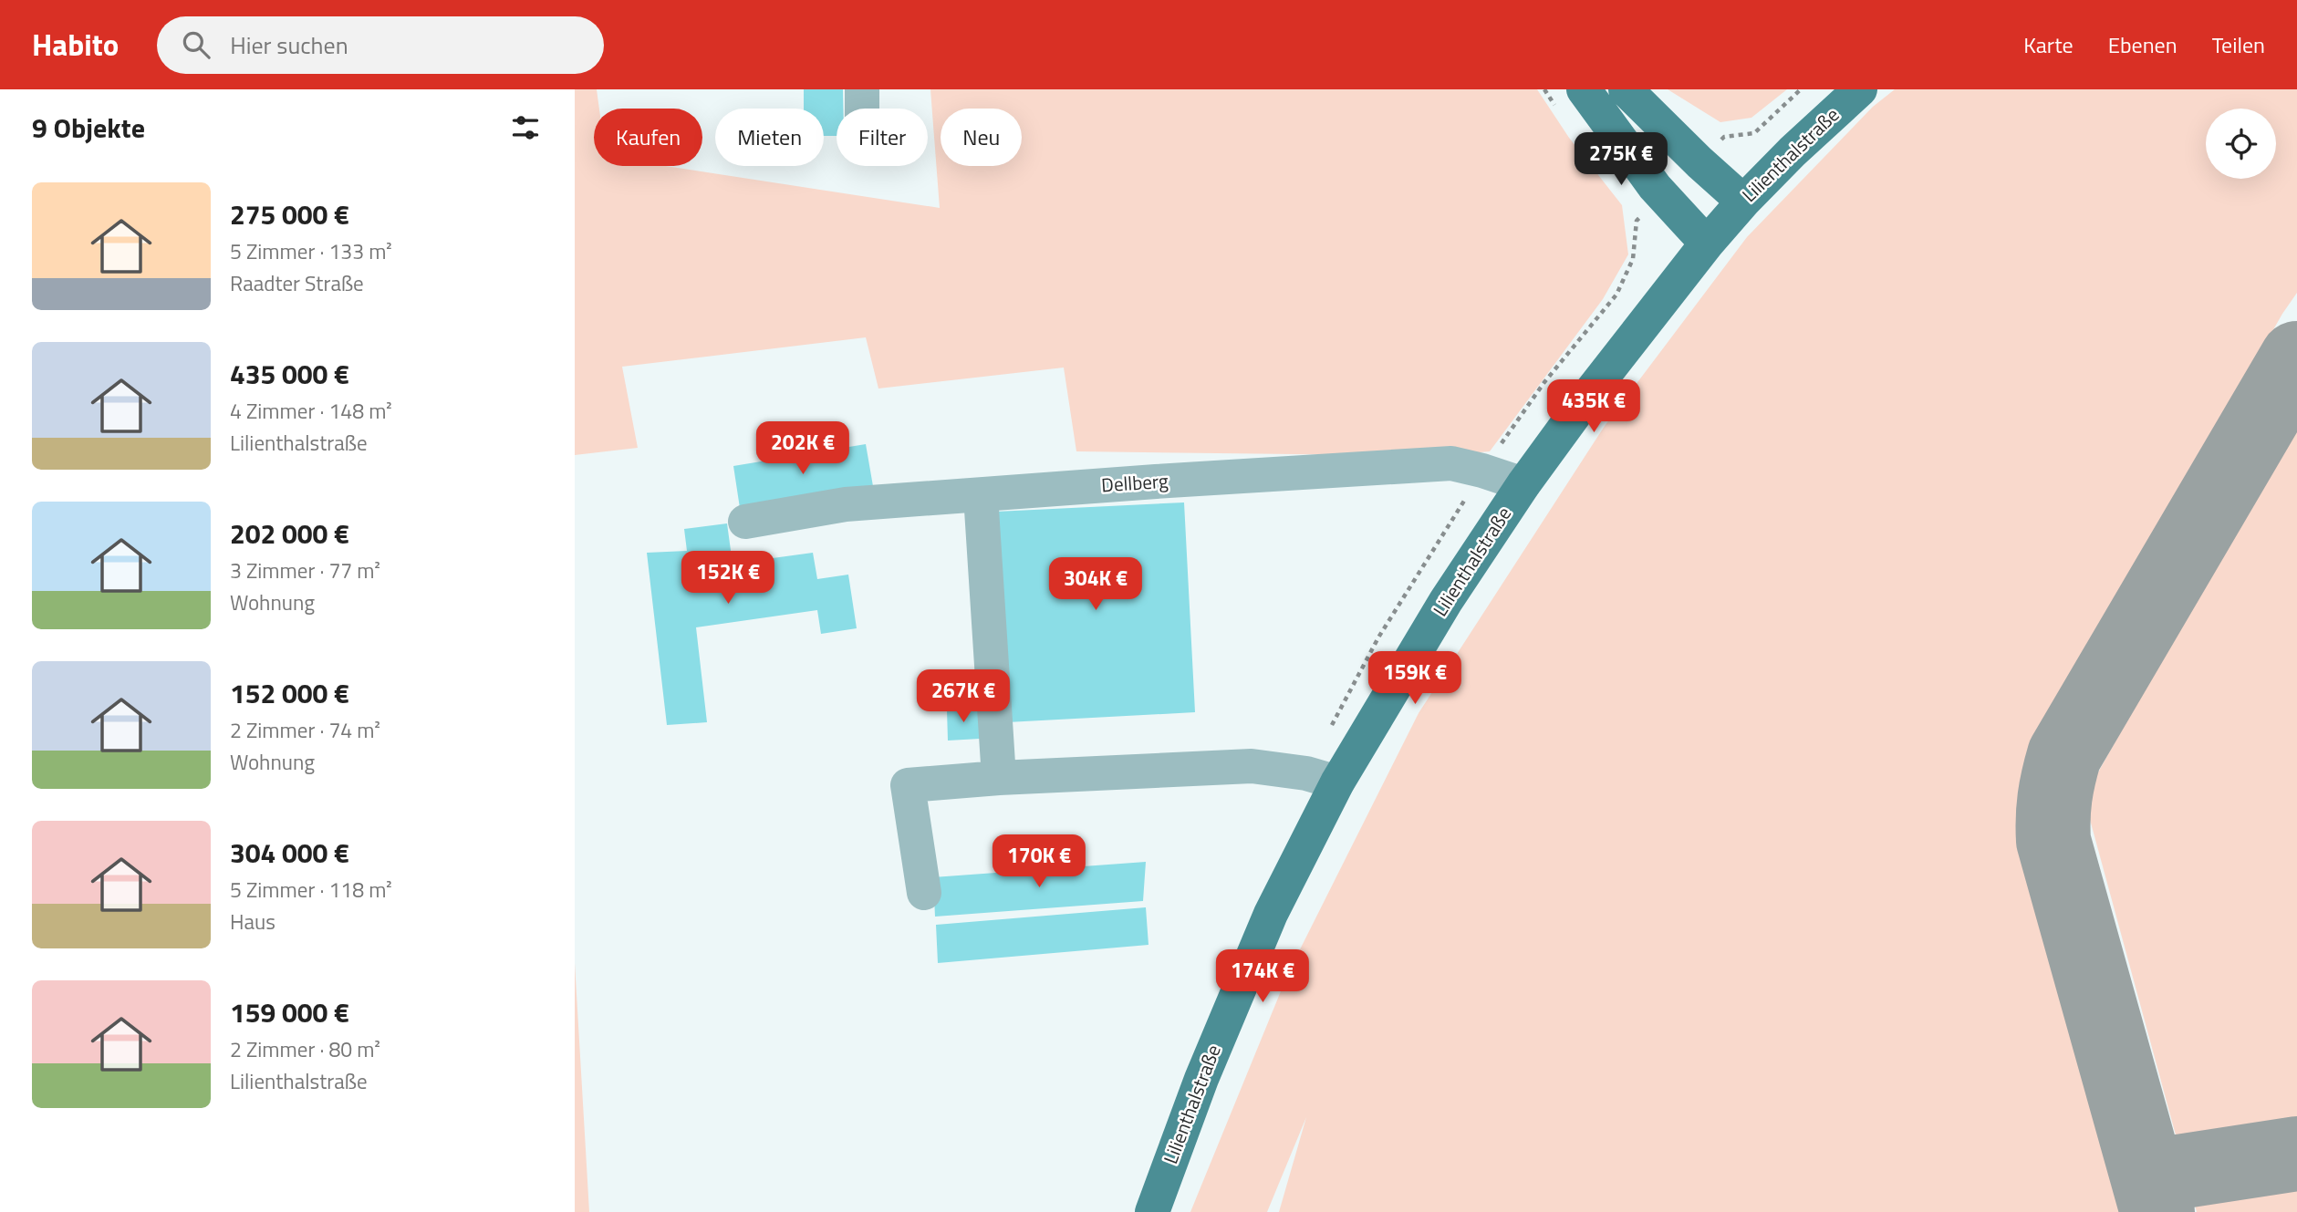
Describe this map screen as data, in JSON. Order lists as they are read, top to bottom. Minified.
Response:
{"streets":{"main road":["Lilienthalstraße"],"lane":["Dellberg"]},"crossings":[["Lilienthalstraße","Dellberg"]],"page":{"header":"Habito","search":"Hier suchen","nav":["Karte","Ebenen","Teilen"],"heading":"9 Objekte","chip":["Kaufen","Mieten","Filter","Neu"],"price":["275K €","435K €","202K €","152K €","304K €","159K €","267K €","170K €","174K €"],"list":[{"name":"275 000 €","note":"5 Zimmer · 133 m² · Raadter Straße"},{"name":"435 000 €","note":"4 Zimmer · 148 m² · Lilienthalstraße"},{"name":"202 000 €","note":"3 Zimmer · 77 m² · Wohnung"},{"name":"152 000 €","note":"2 Zimmer · 74 m² · Wohnung"},{"name":"304 000 €","note":"5 Zimmer · 118 m² · Haus"},{"name":"159 000 €","note":"2 Zimmer · 80 m² · Lilienthalstraße"}]}}
